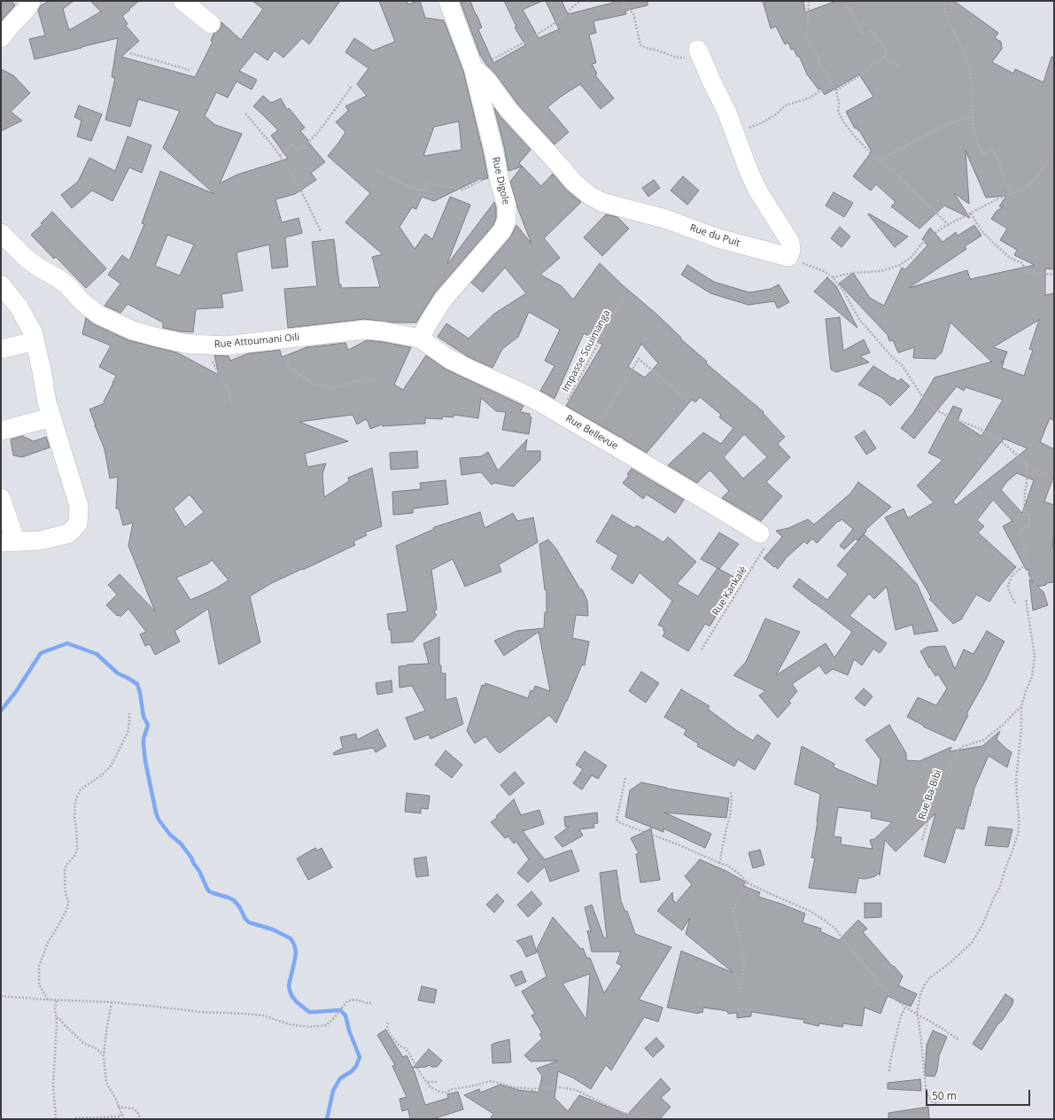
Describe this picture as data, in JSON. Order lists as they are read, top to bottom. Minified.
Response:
{"streets":{"street":["Rue Digole","Rue du Puit","Rue Attoumani Oili","Rue Bellevue"],"path":["Impasse Souimanga","Rue Kankalé","Rue Ba-Bibi"]},"crossings":[["Rue Digole","Rue du Puit"],["Rue Digole","Rue Attoumani Oili"],["Rue Digole","Rue Bellevue"],["Rue Attoumani Oili","Rue Bellevue"],["Impasse Souimanga","Rue Bellevue"],["Rue Bellevue","Rue Kankalé"]],"scale_bar":"50 m"}
